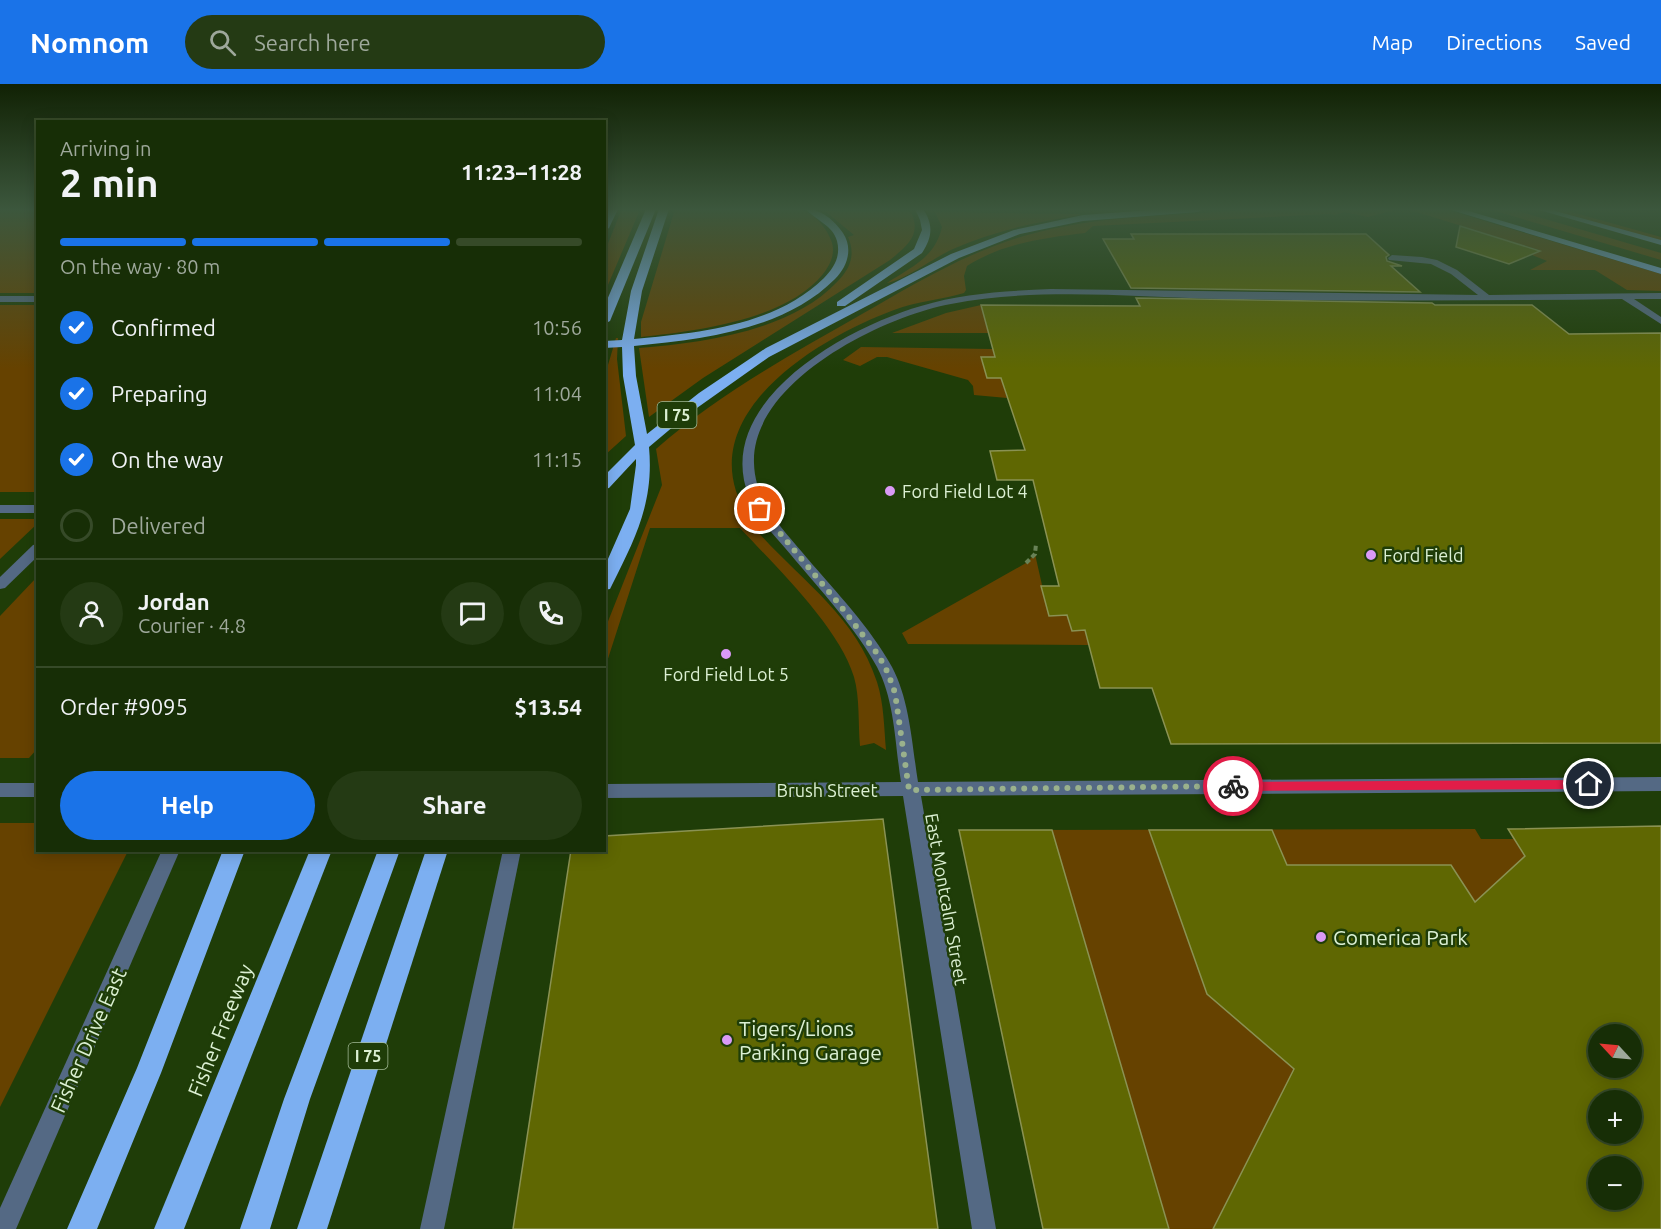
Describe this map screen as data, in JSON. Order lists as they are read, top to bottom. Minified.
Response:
{"streets":{"highway":["I 75","Fisher Freeway"],"street":["Brush Street","East Montcalm Street","Fisher Drive East"]},"crossings":[["Brush Street","East Montcalm Street"]],"places":["Ford Field Lot 4","Ford Field","Ford Field Lot 5","Comerica Park","Tigers/Lions Parking Garage"],"north":"top left","page":{"header":"Nomnom","search":"Search here","nav":["Map","Directions","Saved"],"heading":["2 min","Arriving in","11:23–11:28"],"panel":["Jordan","Courier · 4.8","Order #9095","$13.54"],"bar":"On the way · 80 m","list":[["Confirmed","10:56"],["Preparing","11:04"],["On the way","11:15"],"Delivered"],"buttons":["Help","Share"],"map_buttons":["+","−"]}}
